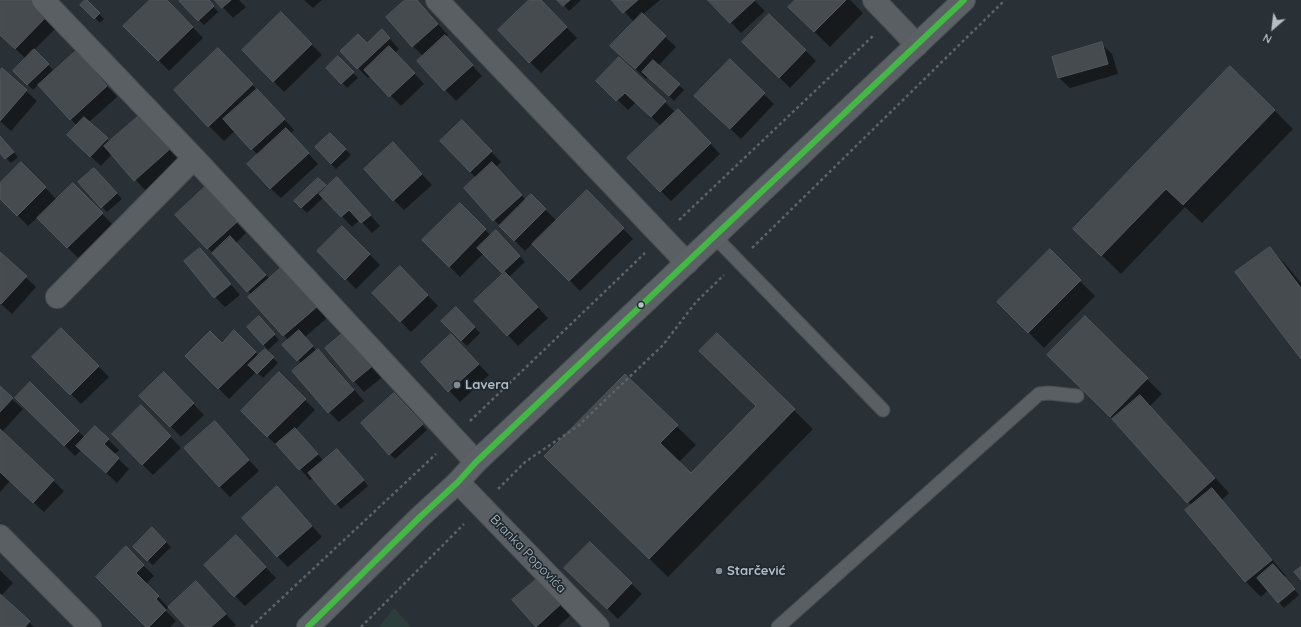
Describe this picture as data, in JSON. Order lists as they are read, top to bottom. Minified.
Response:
{"streets":{"street":["Branka Popovića"]},"places":["Lavera","Starčević"],"north":"bottom left"}
